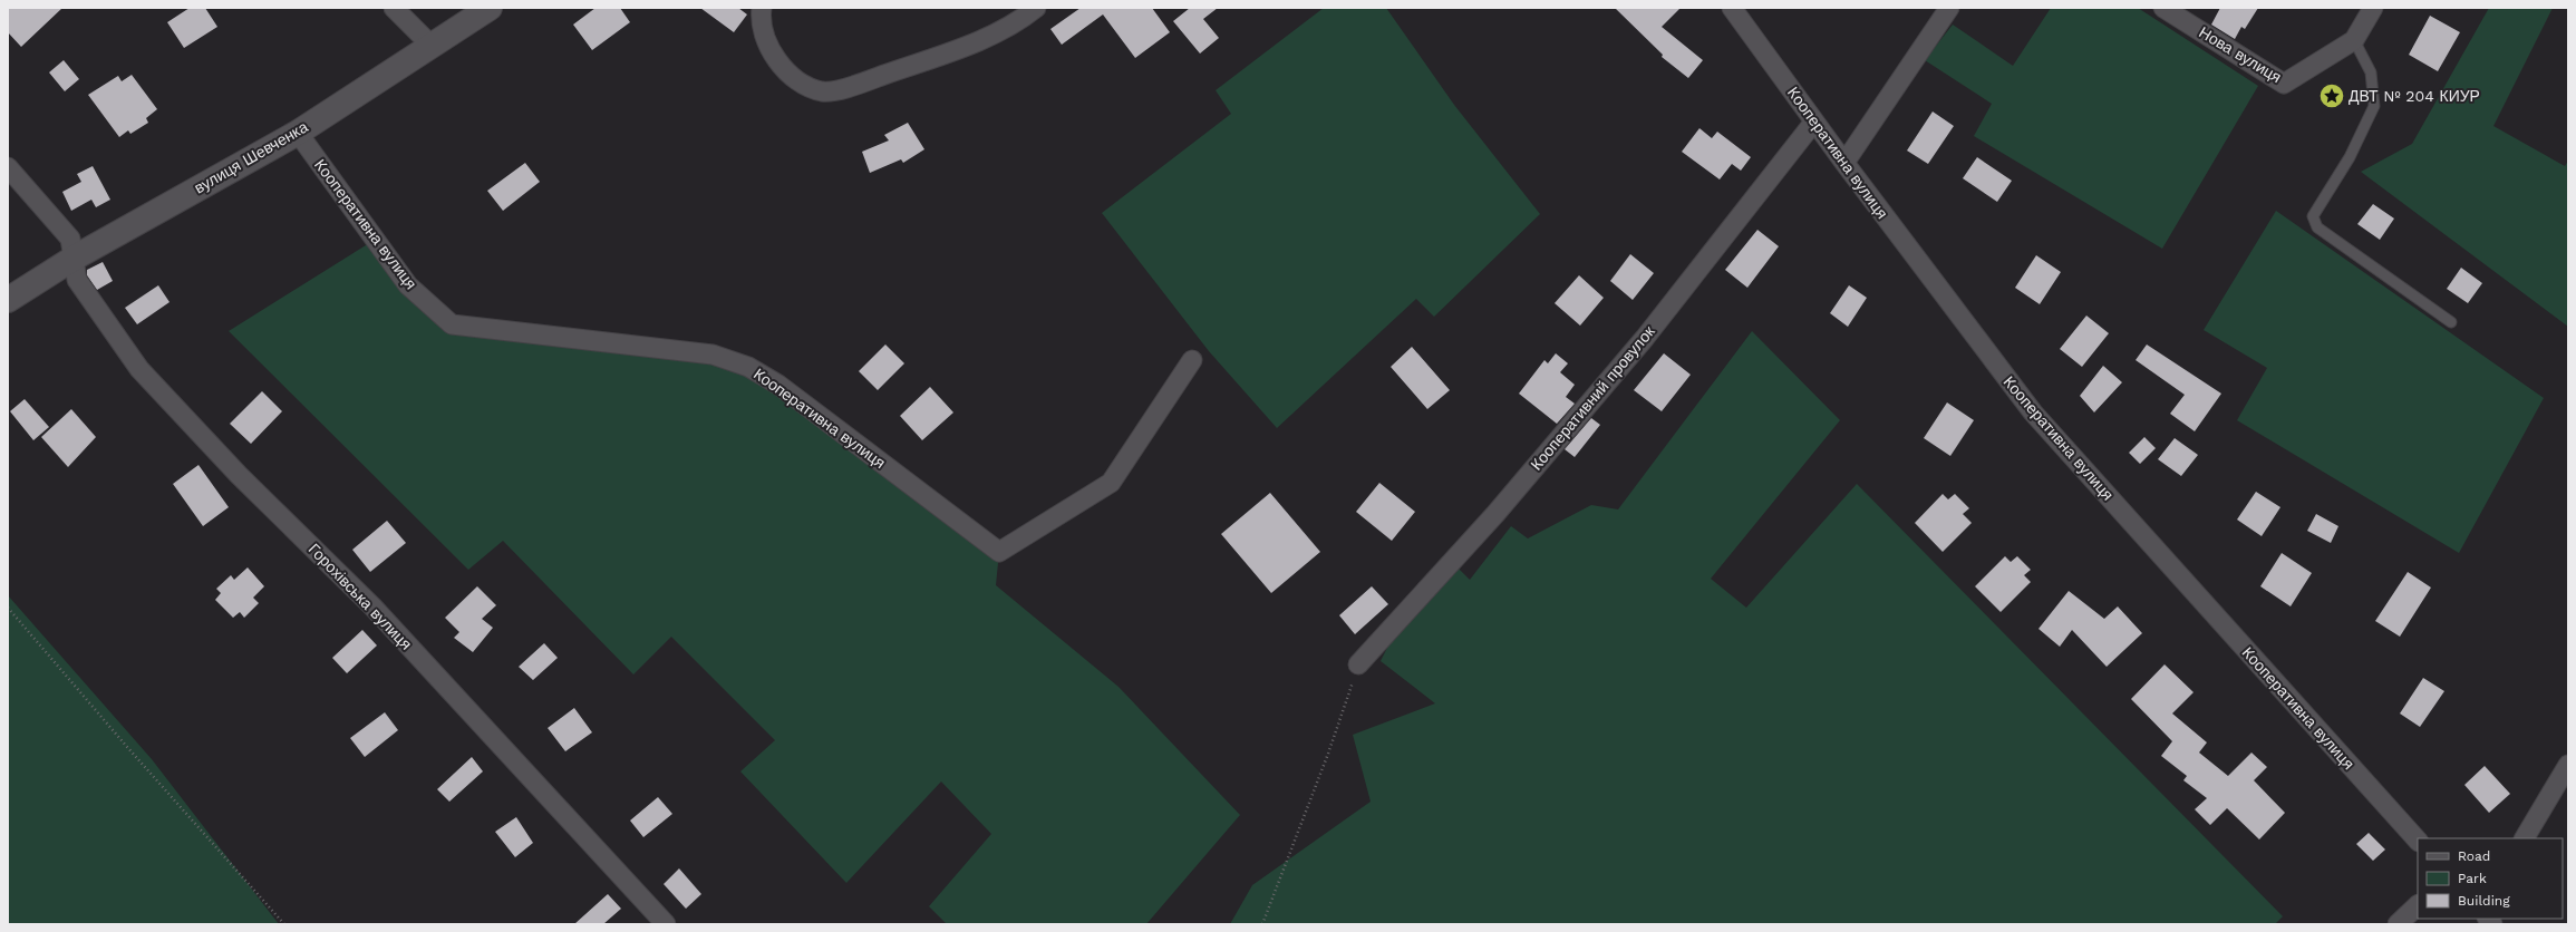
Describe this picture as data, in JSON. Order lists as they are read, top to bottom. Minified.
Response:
{"streets":{"street":["Нова вулиця","Кооперативна вулиця","вулиця Шевченка","Кооперативний провулок","Горохівська вулиця"]},"crossings":[["Кооперативна вулиця","вулиця Шевченка"],["Кооперативна вулиця","Кооперативний провулок"],["вулиця Шевченка","Горохівська вулиця"]],"places":{"place":["ДВТ № 204 КИУР"]},"legend":["Road","Park","Building"]}
